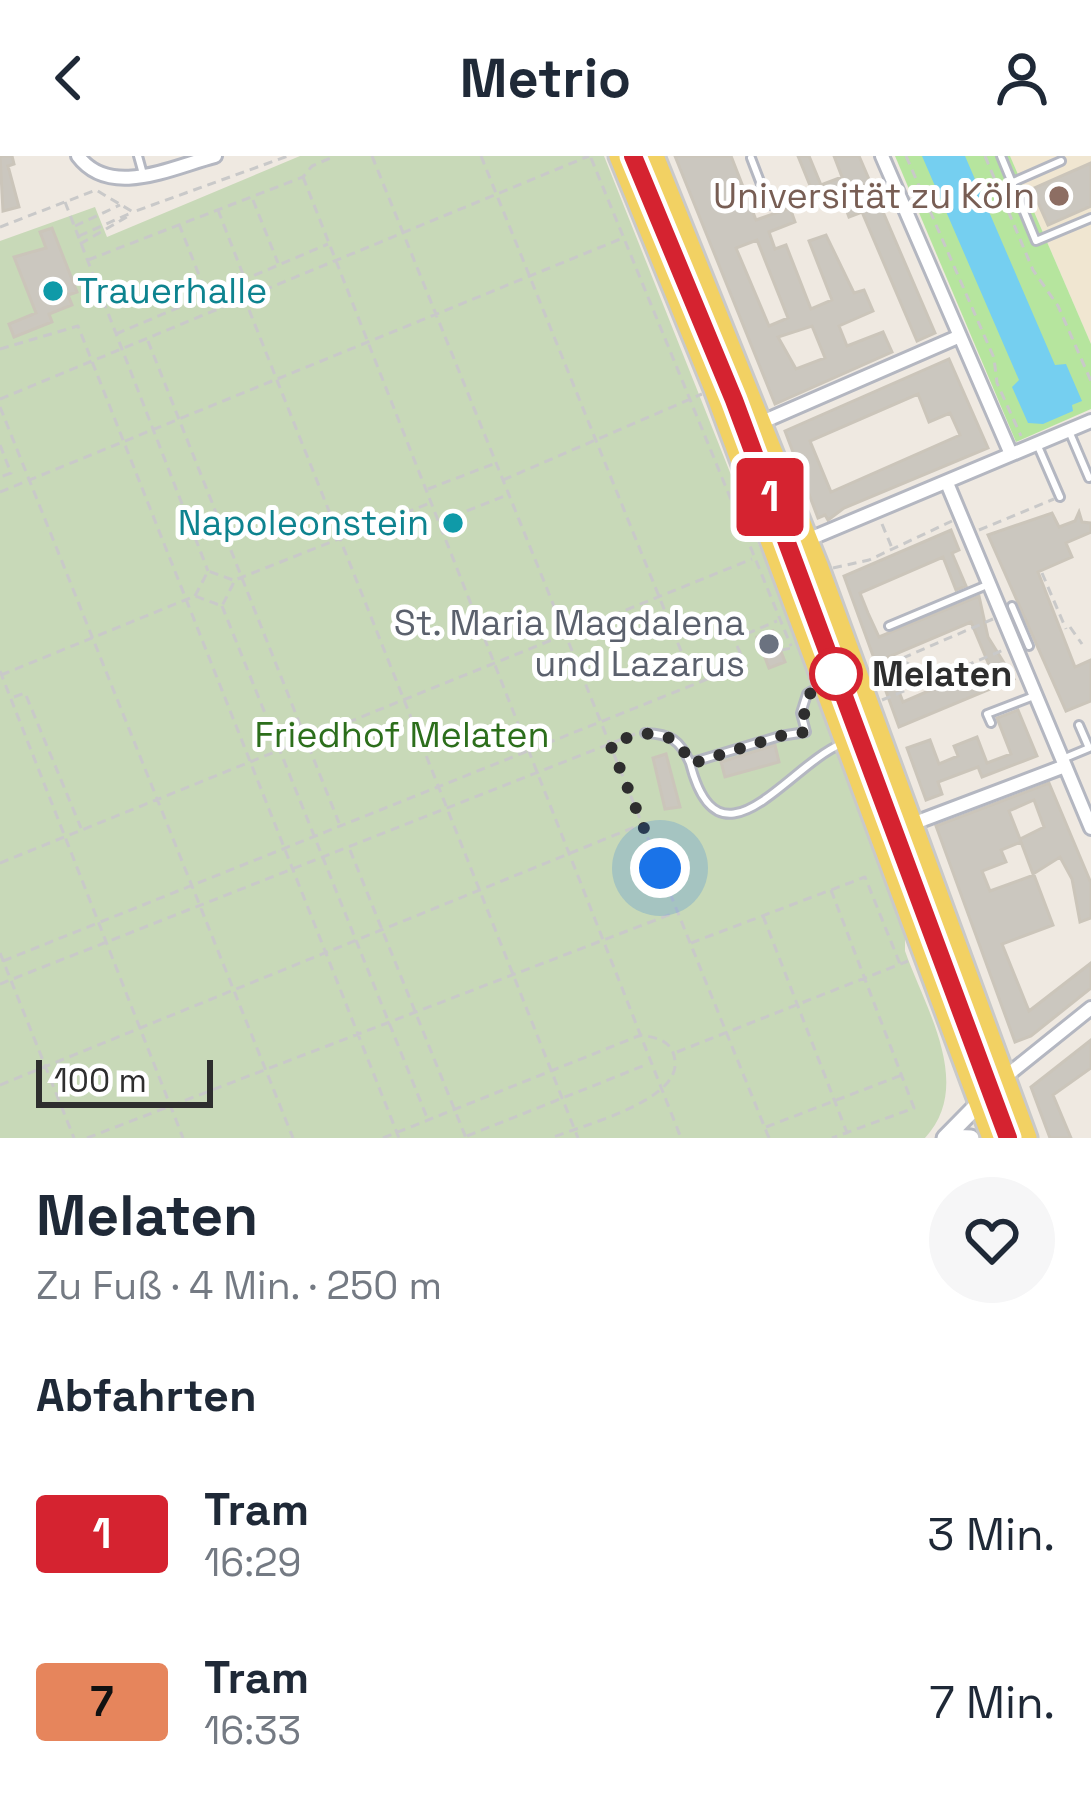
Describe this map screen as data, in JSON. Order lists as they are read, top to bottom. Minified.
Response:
{"parks":["Friedhof Melaten"],"places":["Universität zu Köln","Trauerhalle","Napoleonstein","St. Maria Magdalena und Lazarus","Melaten"],"lines":["tram line 1"],"scale_bar":"100 m","page":{"header":"Metrio","on_map":"1","scale":"100 m","heading":[["Melaten","Zu Fuß · 4 Min. · 250 m"],"Abfahrten"],"list":[{"mark":"1","name":"Tram","note":"16:29","value":"3 Min."},{"mark":"7","name":"Tram","note":"16:33","value":"7 Min."}]}}
